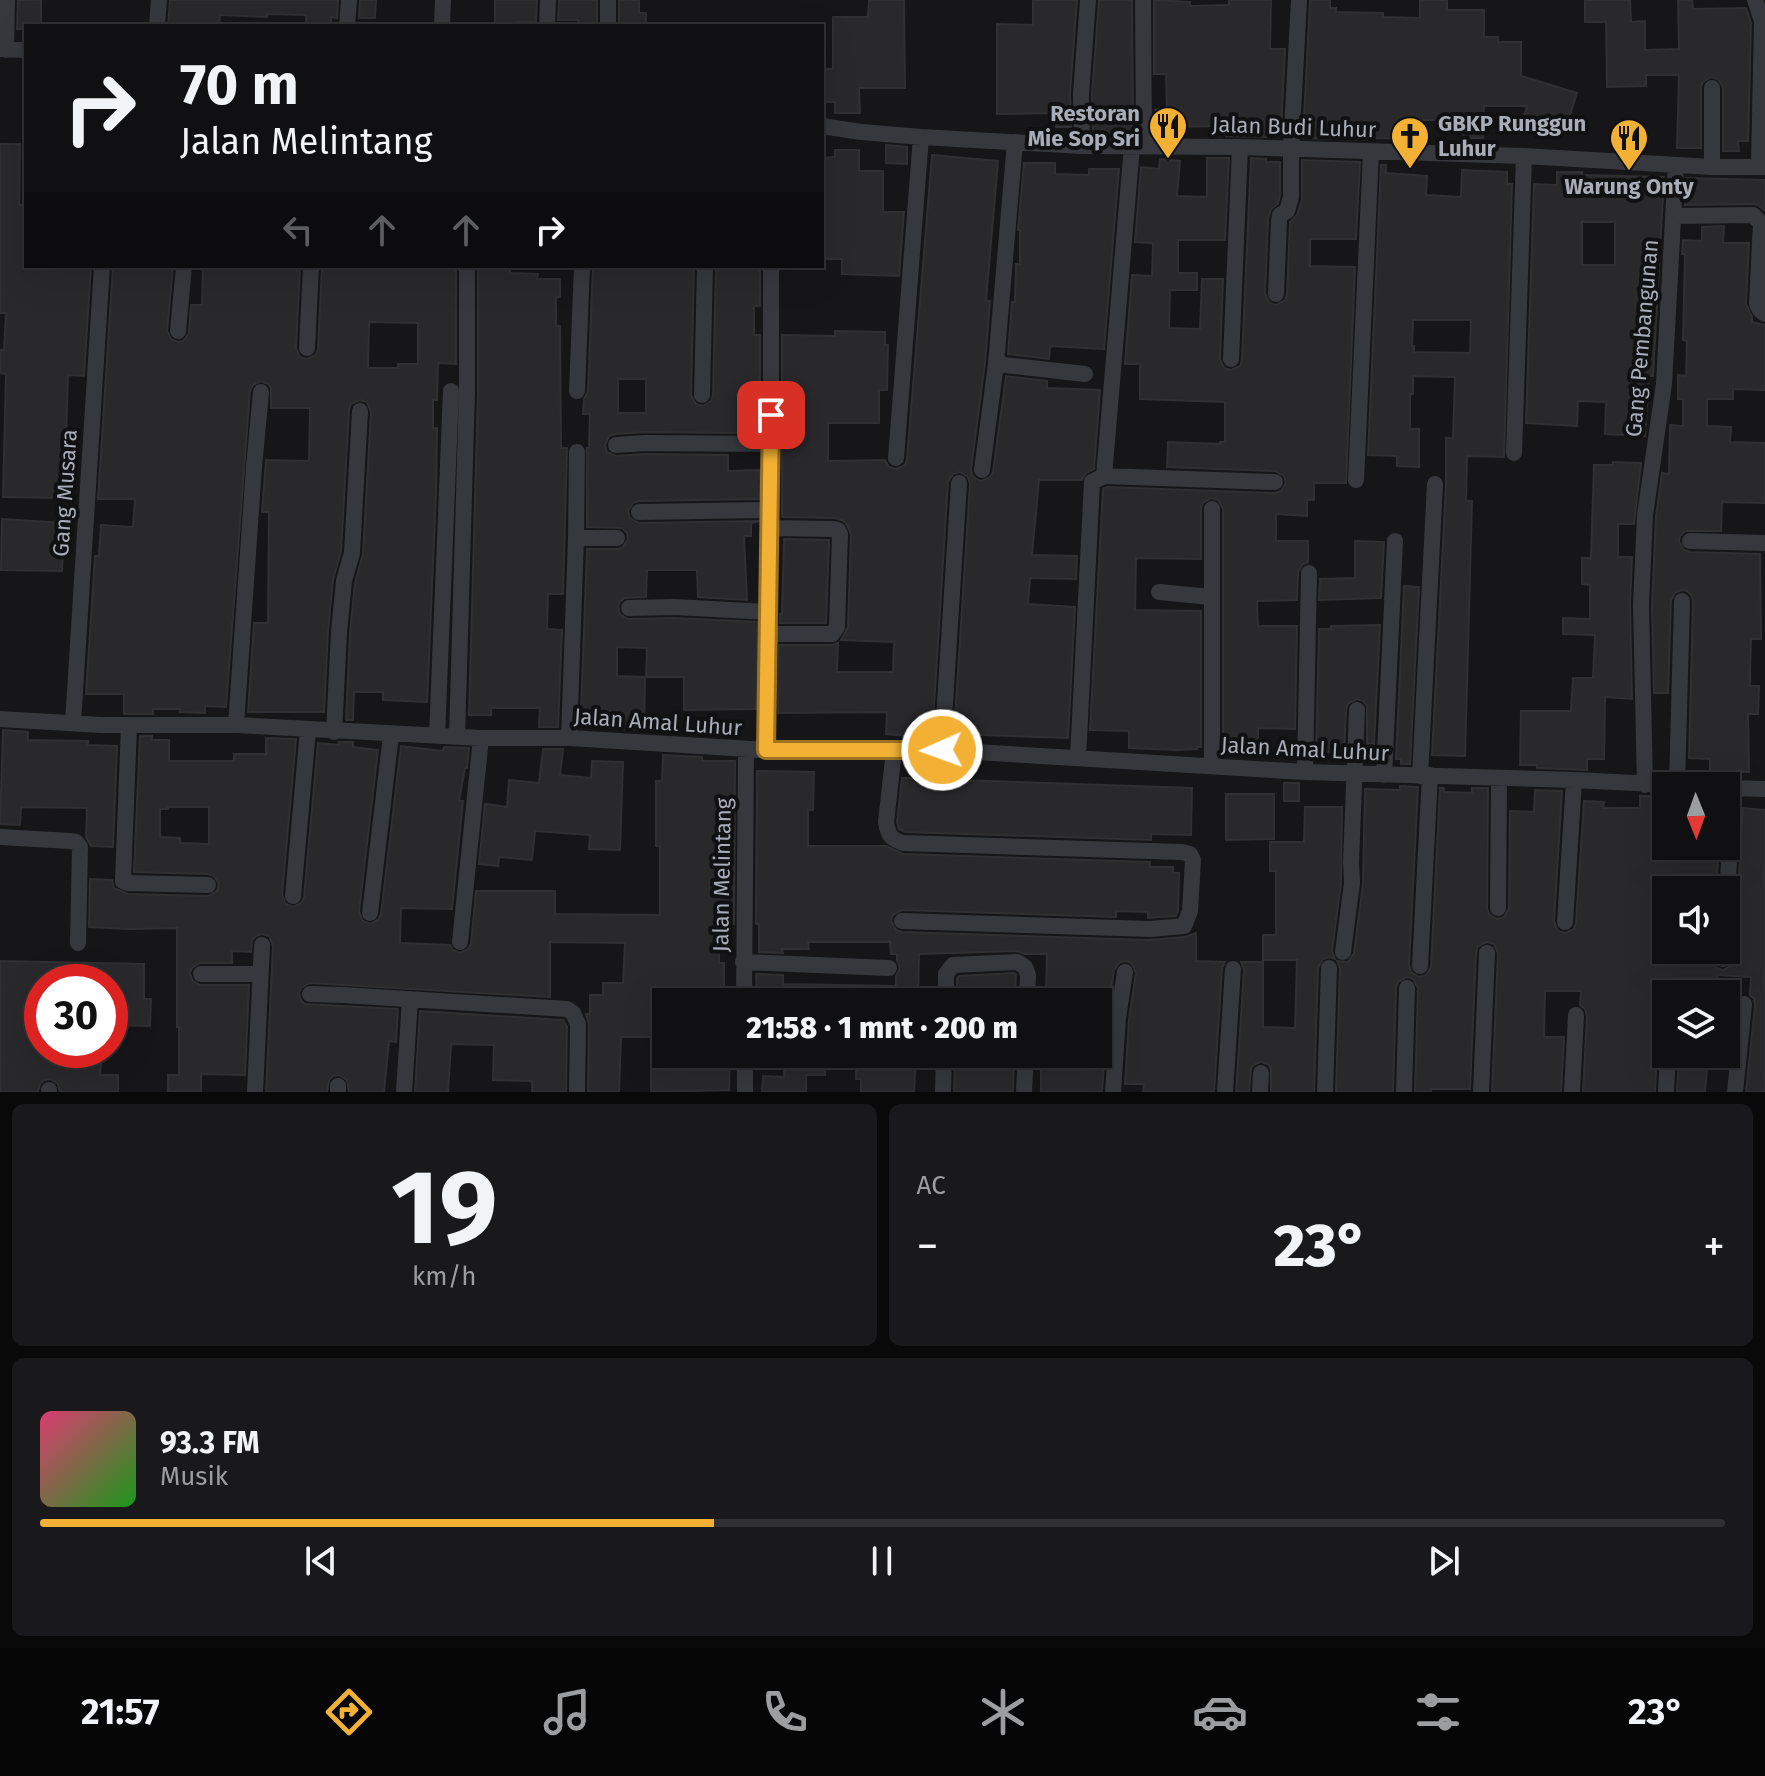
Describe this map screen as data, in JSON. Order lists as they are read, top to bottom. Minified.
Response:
{"streets":{"street":["Jalan Budi Luhur","Gang Pembangunan","Gang Musara","Jalan Amal Luhur","Jalan Melintang"]},"crossings":[["Jalan Budi Luhur","Gang Pembangunan"],["Gang Pembangunan","Jalan Amal Luhur"],["Gang Musara","Jalan Amal Luhur"],["Jalan Amal Luhur","Jalan Melintang"]],"places":{"restaurant":["Restoran Mie Sop Sri","Warung Onty"],"church":["GBKP Runggun Luhur"]},"north":"bottom","page":{"turn":["70 m","Jalan Melintang"],"limit":"30","trip":"21:58 · 1 mnt · 200 m","tile":[["19","km/h"],"AC"],"heat":["−","23°","+"],"song":["93.3 FM","Musik"],"tabs":["21:57","23°"]}}
